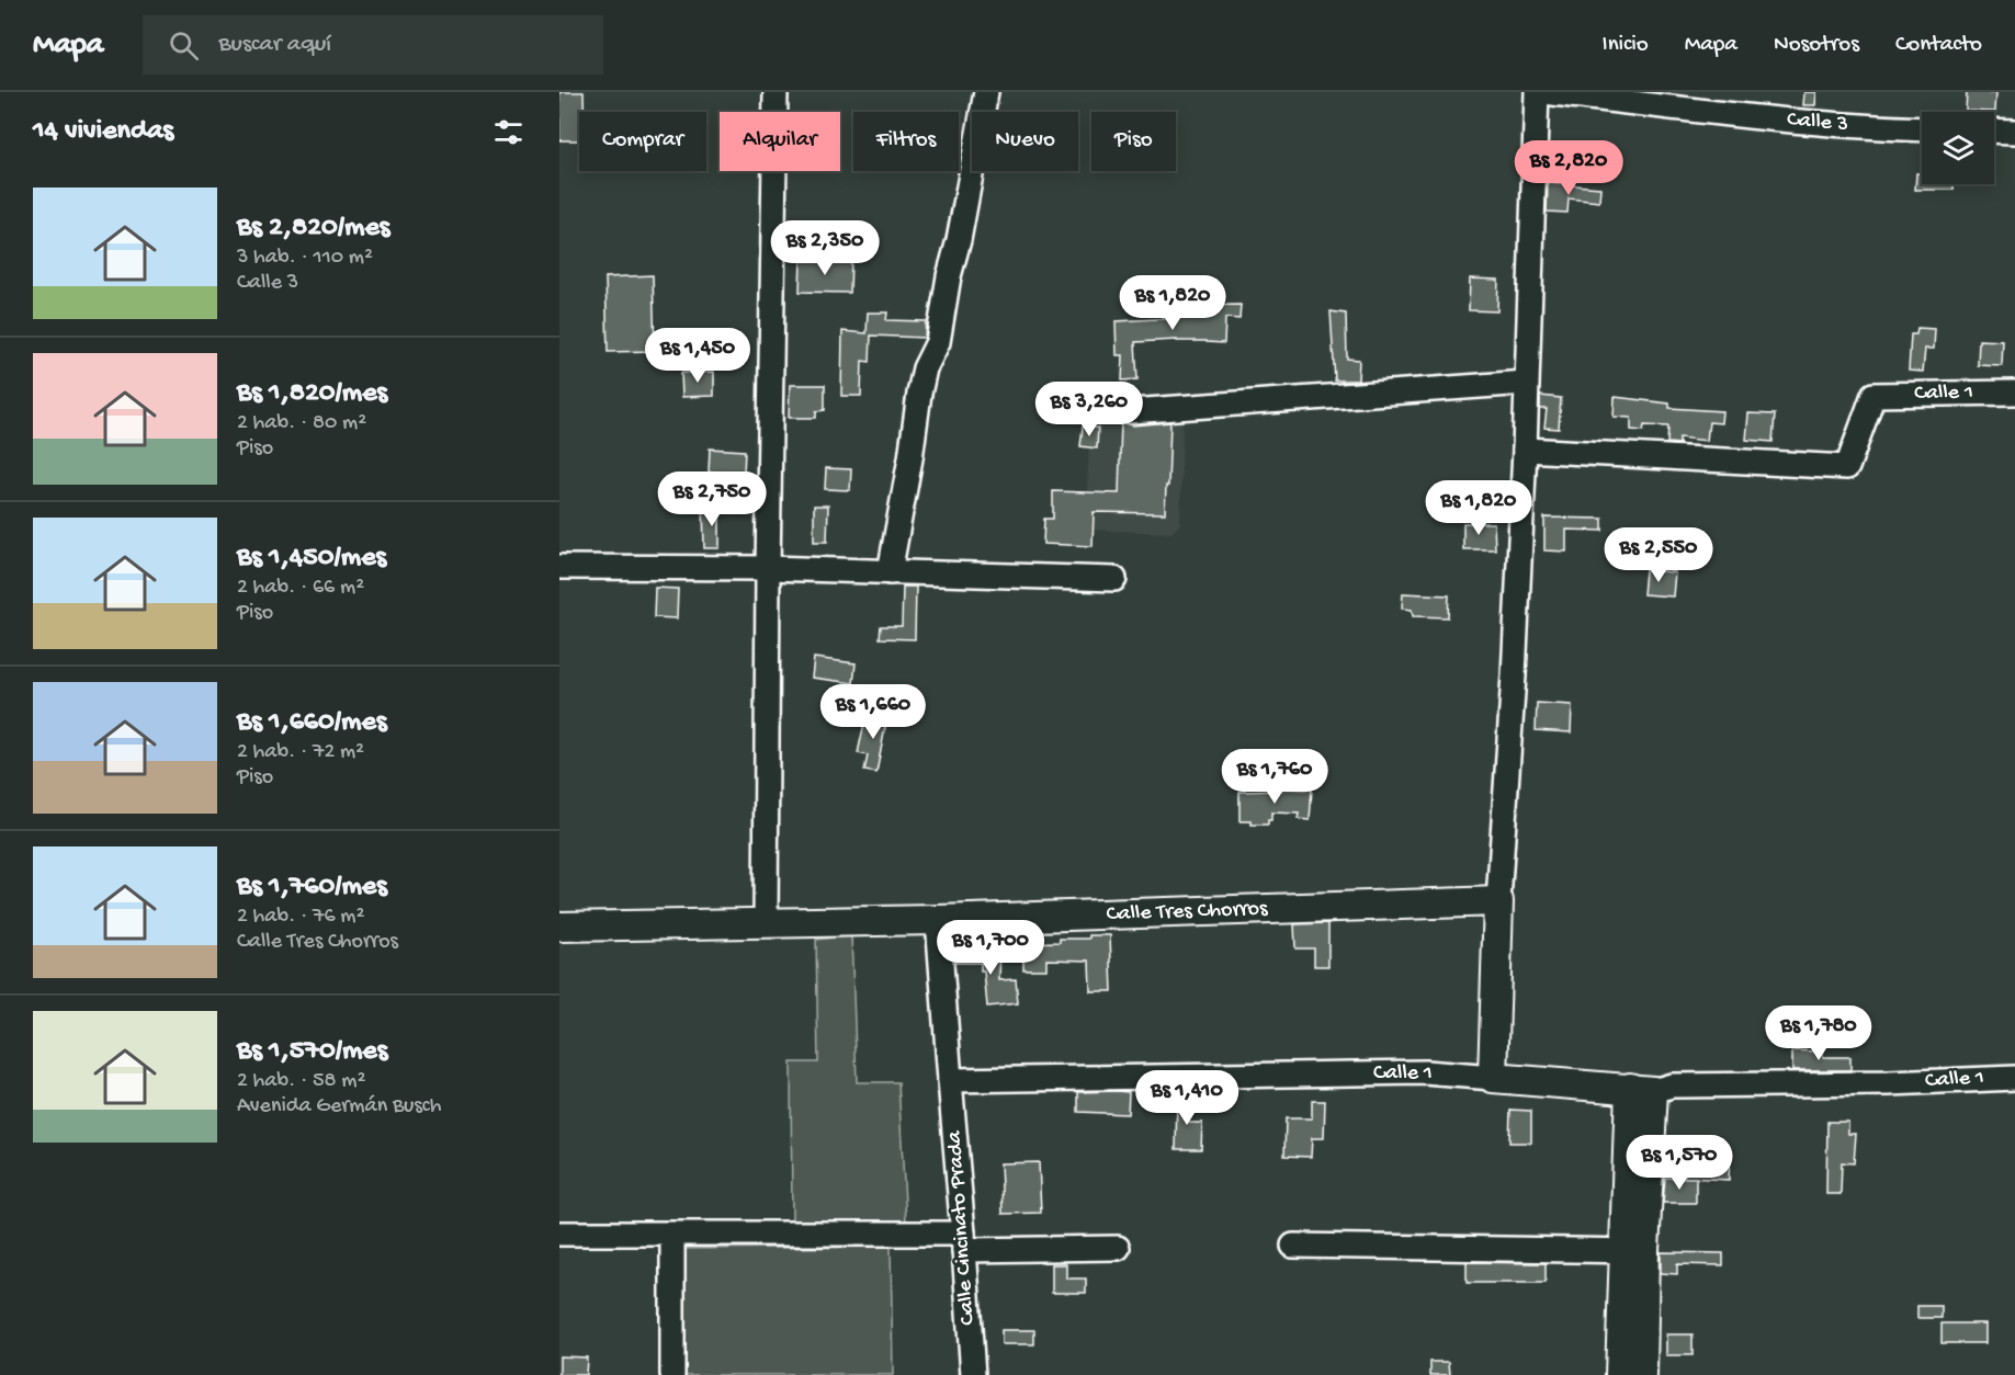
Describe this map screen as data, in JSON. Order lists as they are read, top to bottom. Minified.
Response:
{"streets":{"main road":["Calle 1","Calle Tres Chorros"],"street":["Calle 3","Calle Cincinato Prada"]},"crossings":[["Calle 1","Calle Cincinato Prada"]],"page":{"header":"Mapa","search":"Buscar aquí","nav":["Inicio","Mapa","Nosotros","Contacto"],"heading":"14 viviendas","chip":["Comprar","Alquilar","Filtros","Nuevo","Piso"],"price":["Bs 2,820","Bs 2,350","Bs 1,820","Bs 1,450","Bs 3,260","Bs 2,750","Bs 1,820","Bs 2,550","Bs 1,660","Bs 1,760","Bs 1,700","Bs 1,780","Bs 1,410","Bs 1,570"],"list":[{"name":"Bs 2,820/mes","note":"3 hab. · 110 m² · Calle 3"},{"name":"Bs 1,820/mes","note":"2 hab. · 80 m² · Piso"},{"name":"Bs 1,450/mes","note":"2 hab. · 66 m² · Piso"},{"name":"Bs 1,660/mes","note":"2 hab. · 72 m² · Piso"},{"name":"Bs 1,760/mes","note":"2 hab. · 76 m² · Calle Tres Chorros"},{"name":"Bs 1,570/mes","note":"2 hab. · 58 m² · Avenida Germán Busch"}]}}
